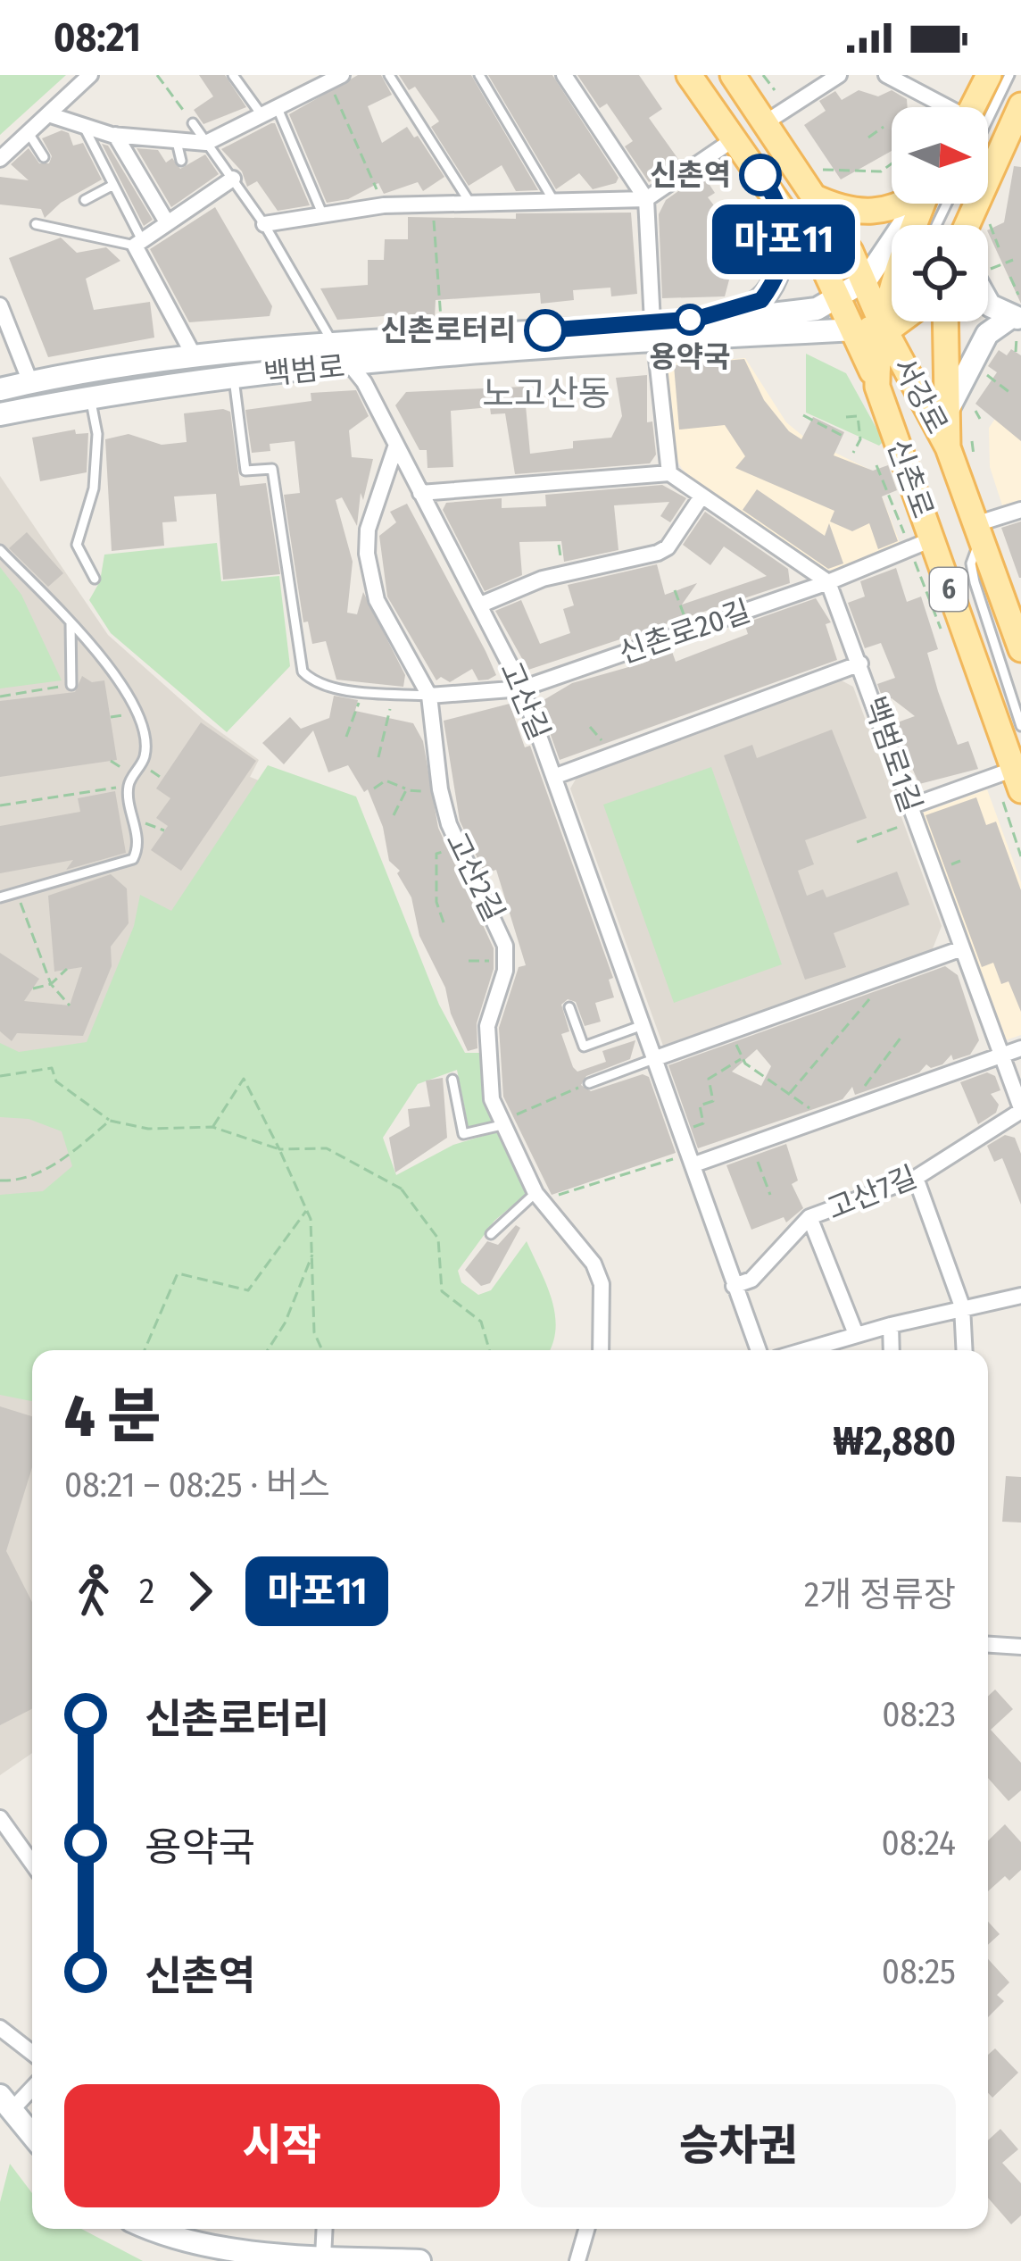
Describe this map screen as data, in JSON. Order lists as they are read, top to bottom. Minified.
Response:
{"streets":{"main road":["백범로","서강로","신촌로","6"],"street":["신촌로20길","고산길","백범로1길","고산2길","고산7길"]},"crossings":[["백범로","서강로"],["백범로","신촌로"],["백범로","고산길"],["서강로","신촌로"],["신촌로","신촌로20길"],["신촌로20길","고산길"],["신촌로20길","백범로1길"],["신촌로20길","고산2길"],["고산길","고산2길"],["고산길","고산7길"],["백범로1길","고산7길"]],"districts":["노고산동"],"places":["신촌역","용약국","신촌로터리"],"lines":["bus line 마포11"],"north":"right","page":{"status":"08:21","on_map":"마포11","heading":["4 분","08:21 – 08:25 · 버스","₩2,880"],"legs":["2","마포11","2개 정류장"],"list":[{"name":"신촌로터리","value":"08:23"},{"name":"용약국","value":"08:24"},{"name":"신촌역","value":"08:25"}],"buttons":["시작","승차권"]}}
